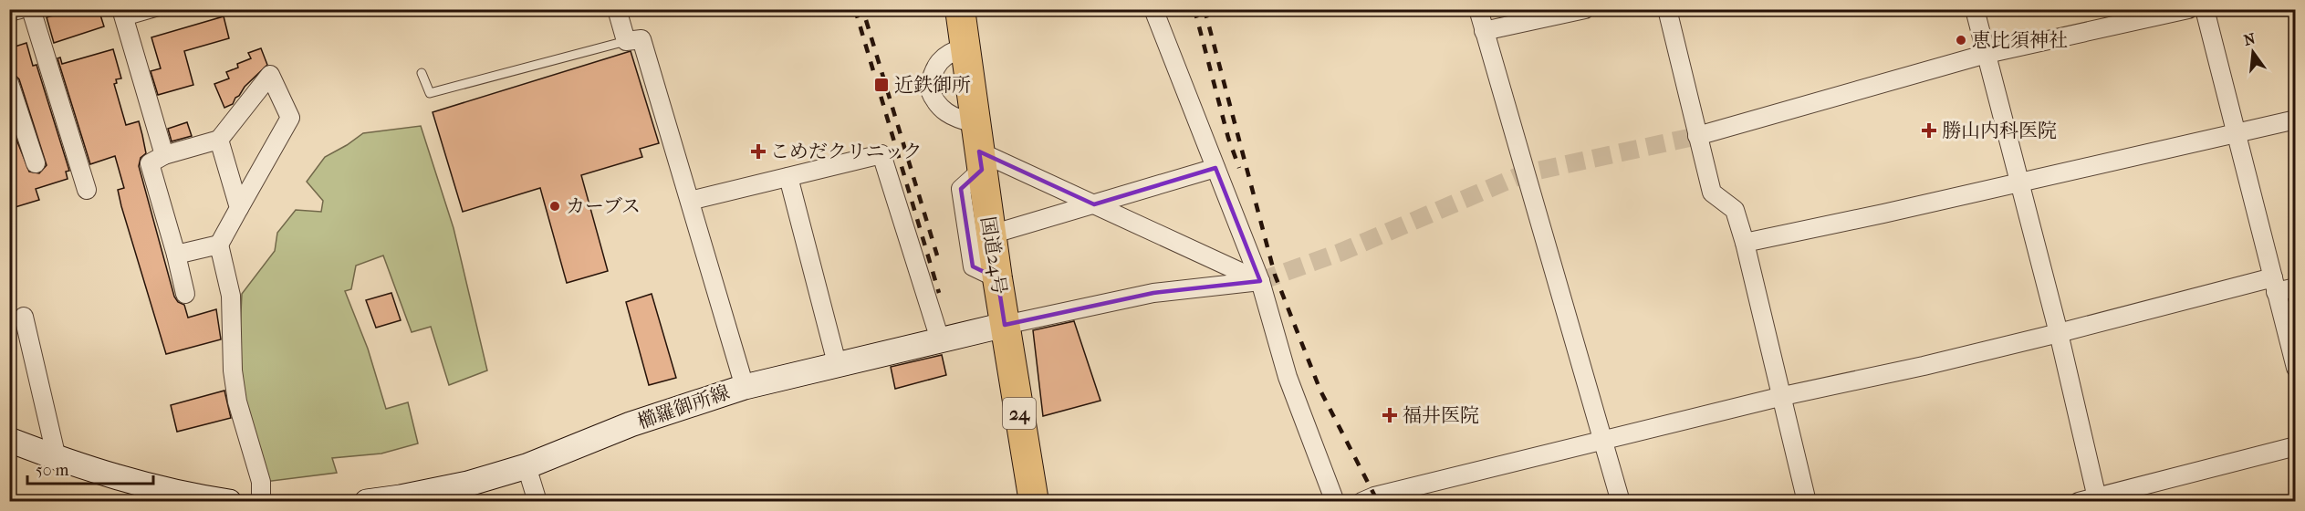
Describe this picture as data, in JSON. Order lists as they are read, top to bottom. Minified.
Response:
{"streets":{"highway":["国道24号","24"],"main road":["櫛羅御所線"]},"crossings":[["国道24号","櫛羅御所線"]],"places":{"other":["恵比須神社","カーブス"],"transit":["近鉄御所"],"health":["勝山内科医院","こめだクリニック","福井医院"]},"scale_bar":"50 m","north":"top"}
